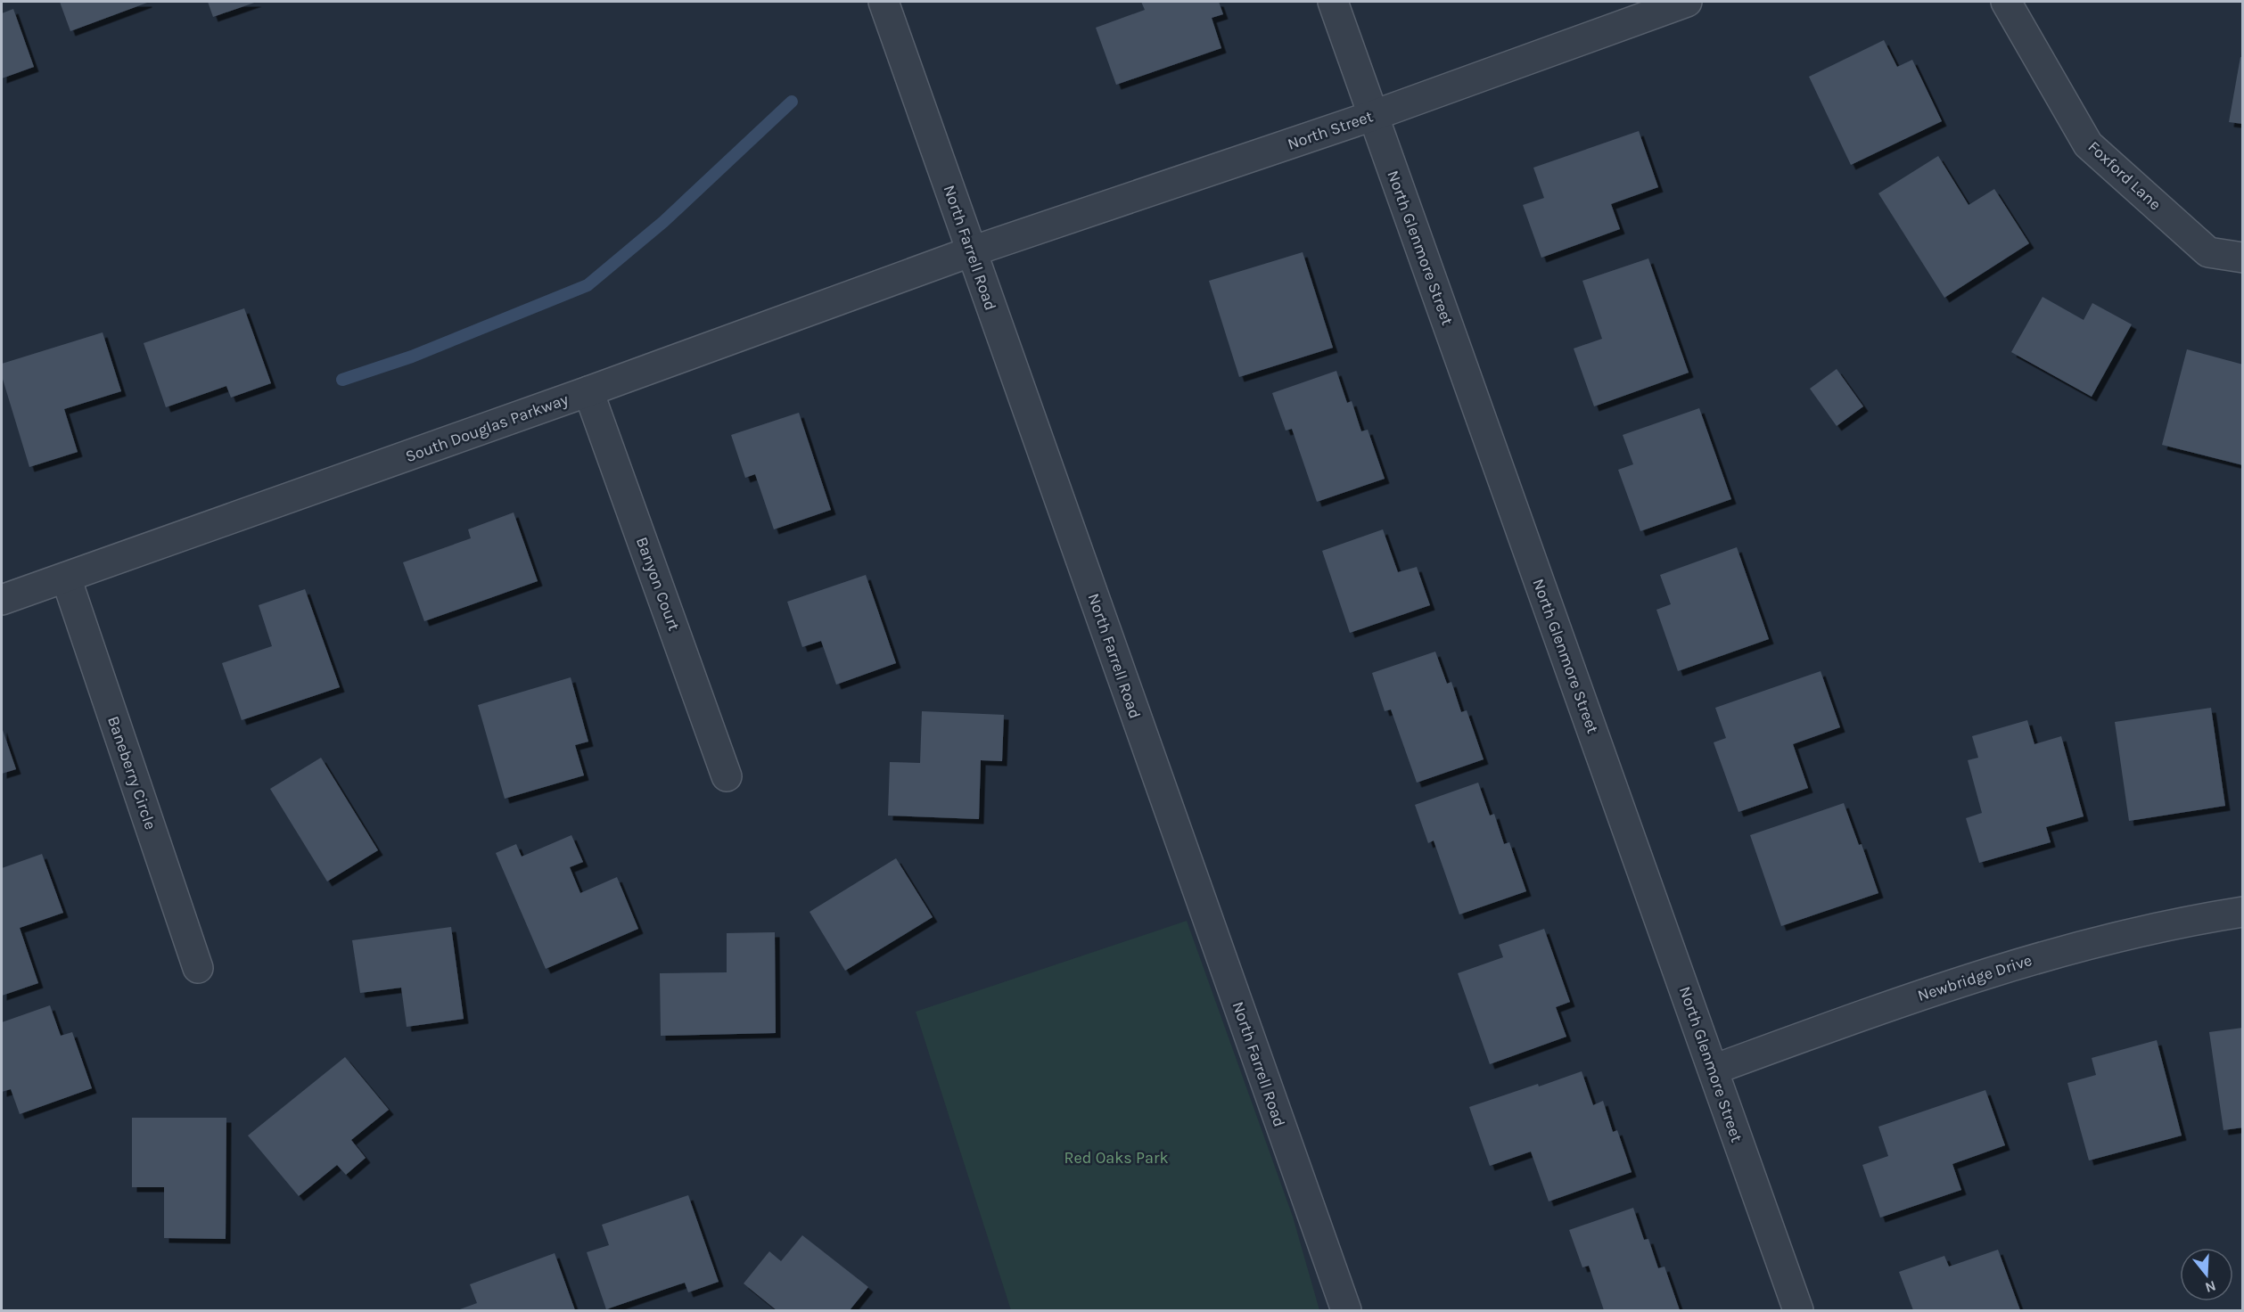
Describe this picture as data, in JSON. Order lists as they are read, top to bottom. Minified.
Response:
{"streets":{"street":["North Street","Foxford Lane","North Farrell Road","North Glenmore Street","South Douglas Parkway","Banyon Court","Baneberry Circle","Newbridge Drive"]},"crossings":[["North Street","North Farrell Road"],["North Street","North Glenmore Street"],["North Street","South Douglas Parkway"],["North Farrell Road","South Douglas Parkway"],["North Glenmore Street","Newbridge Drive"],["South Douglas Parkway","Banyon Court"],["South Douglas Parkway","Baneberry Circle"]],"parks":["Red Oaks Park"],"north":"bottom"}
